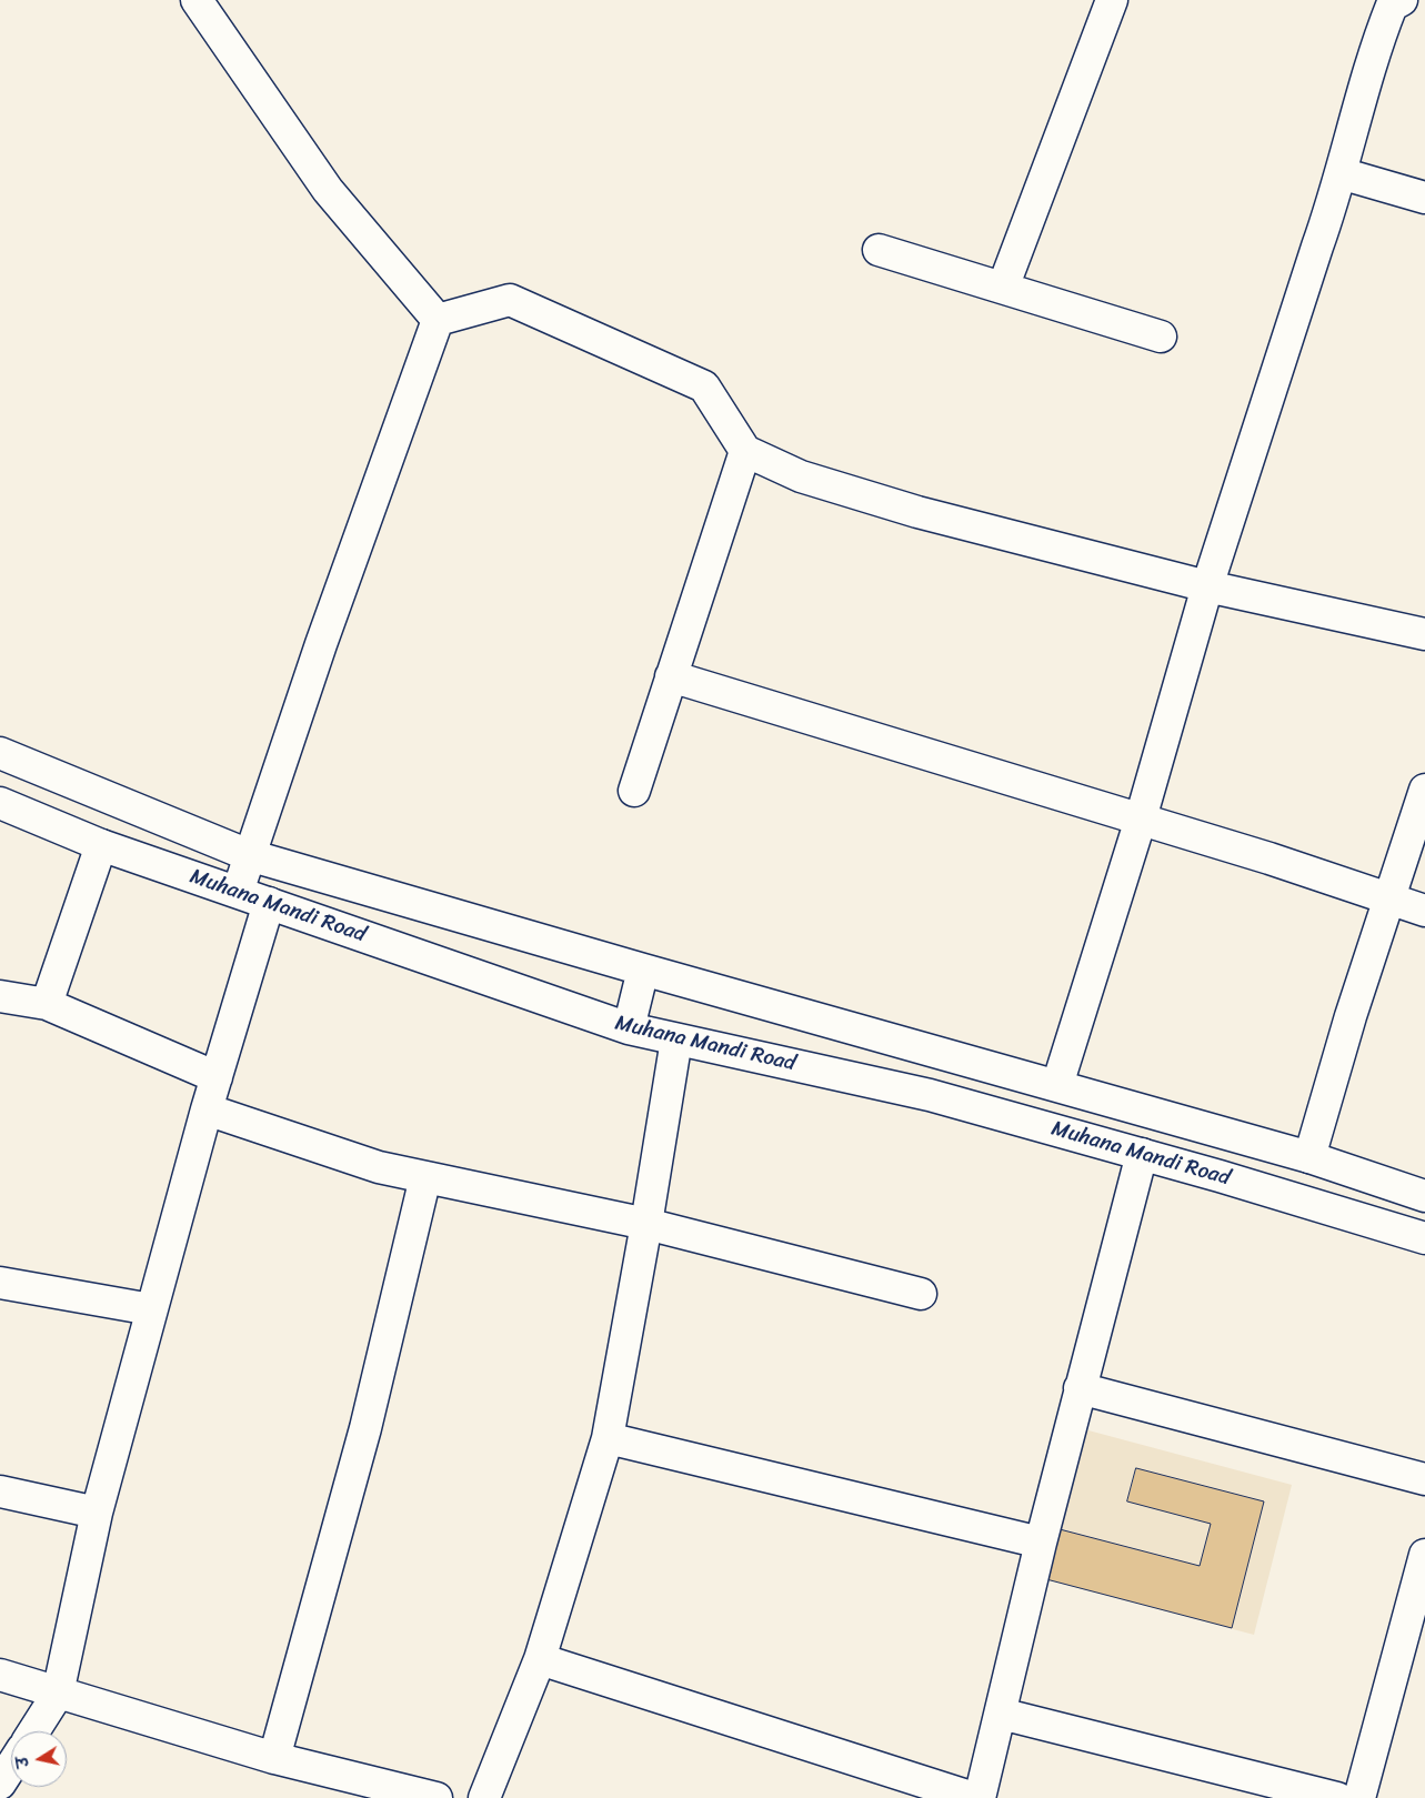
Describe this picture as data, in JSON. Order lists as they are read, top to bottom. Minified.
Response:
{"streets":{"street":["Muhana Mandi Road"]},"north":"left"}
